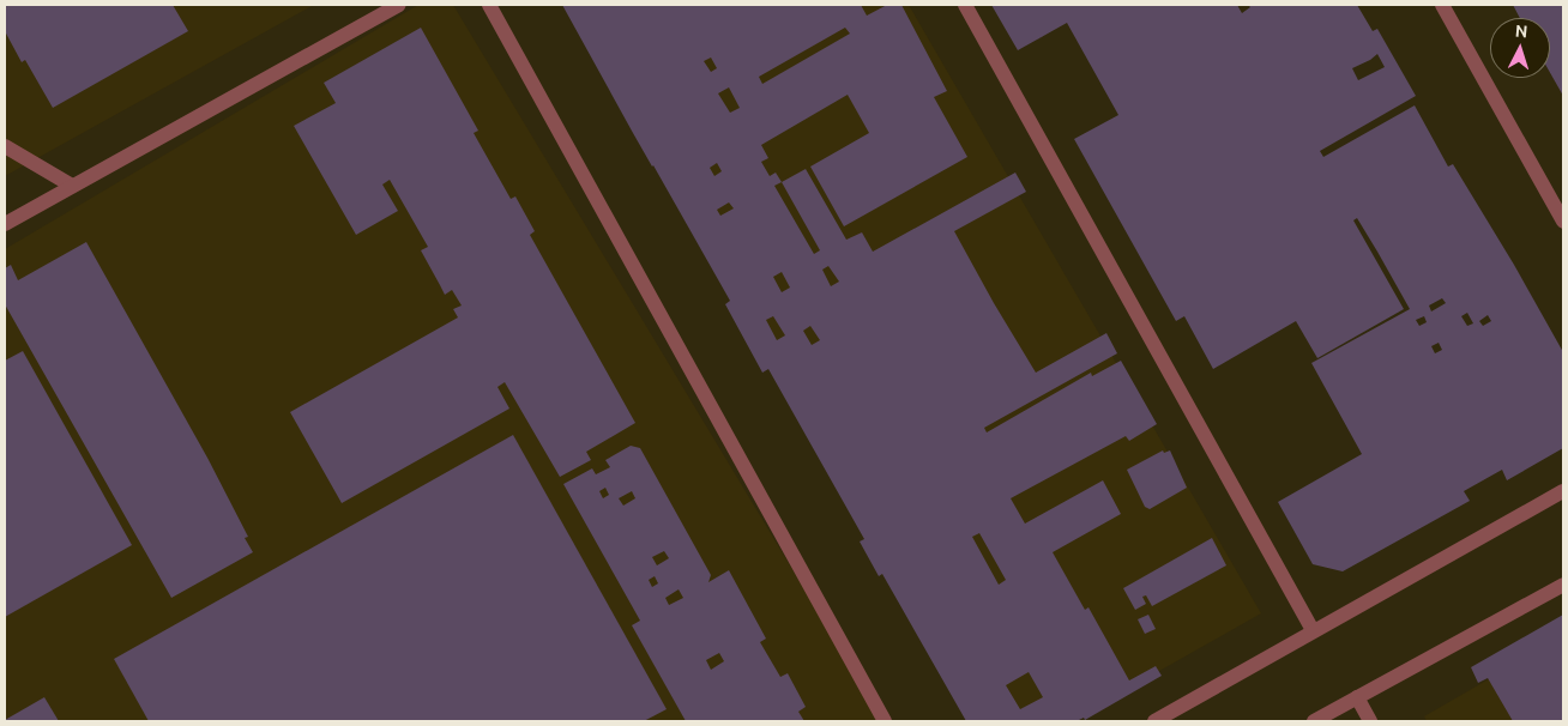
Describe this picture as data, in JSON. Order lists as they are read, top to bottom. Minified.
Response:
{"north":"top"}
